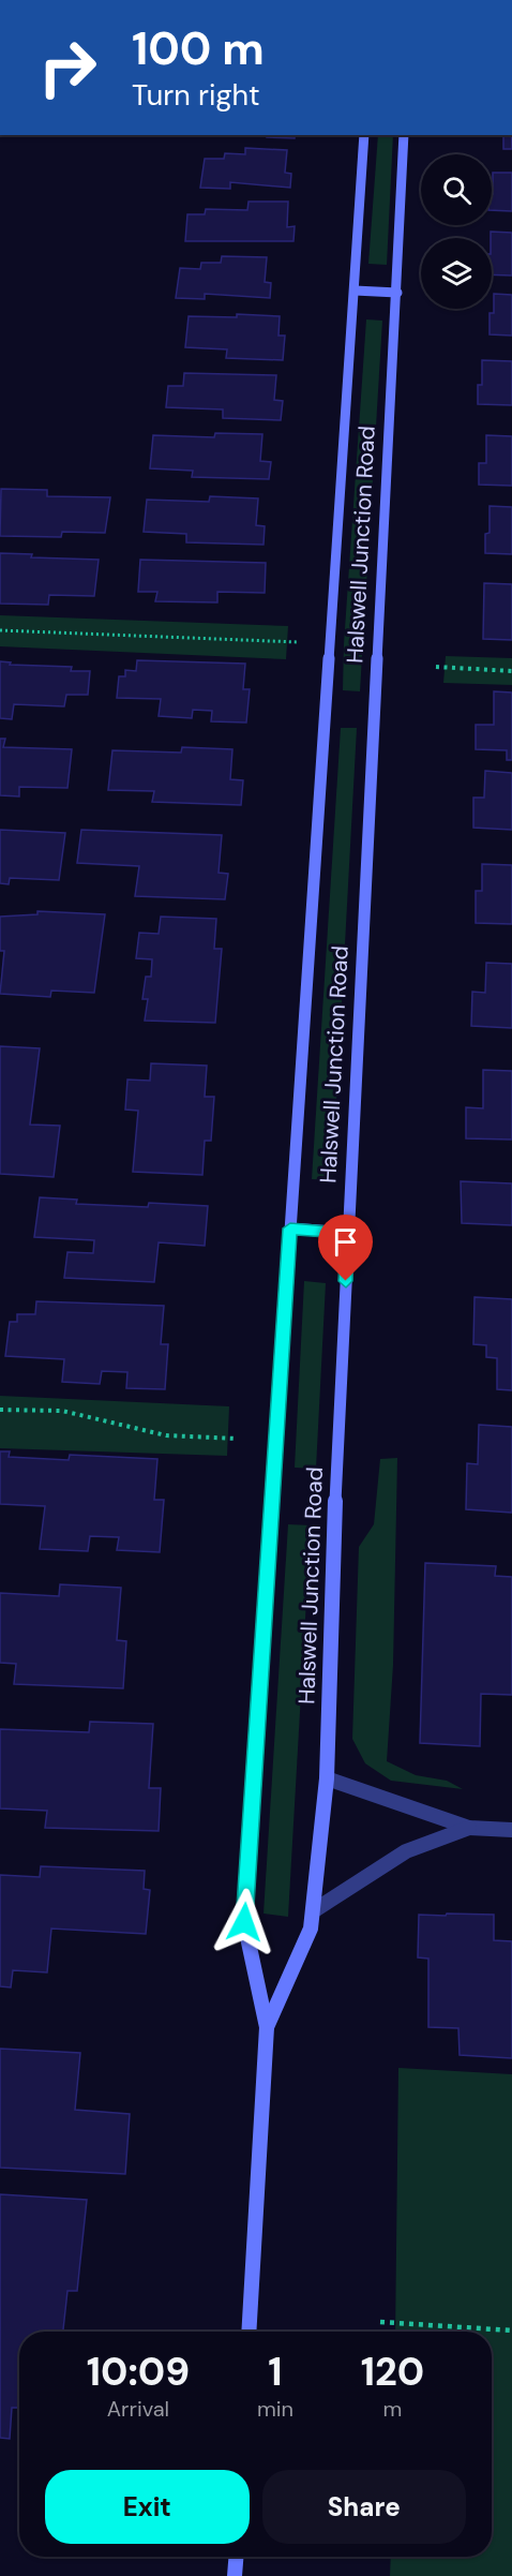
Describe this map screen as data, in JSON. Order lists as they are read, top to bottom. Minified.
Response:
{"streets":{"main road":["Halswell Junction Road"]},"page":{"turn":["100 m","Turn right"],"eta":["10:09","Arrival","1","min","120","m"],"buttons":["Exit","Share"]}}
